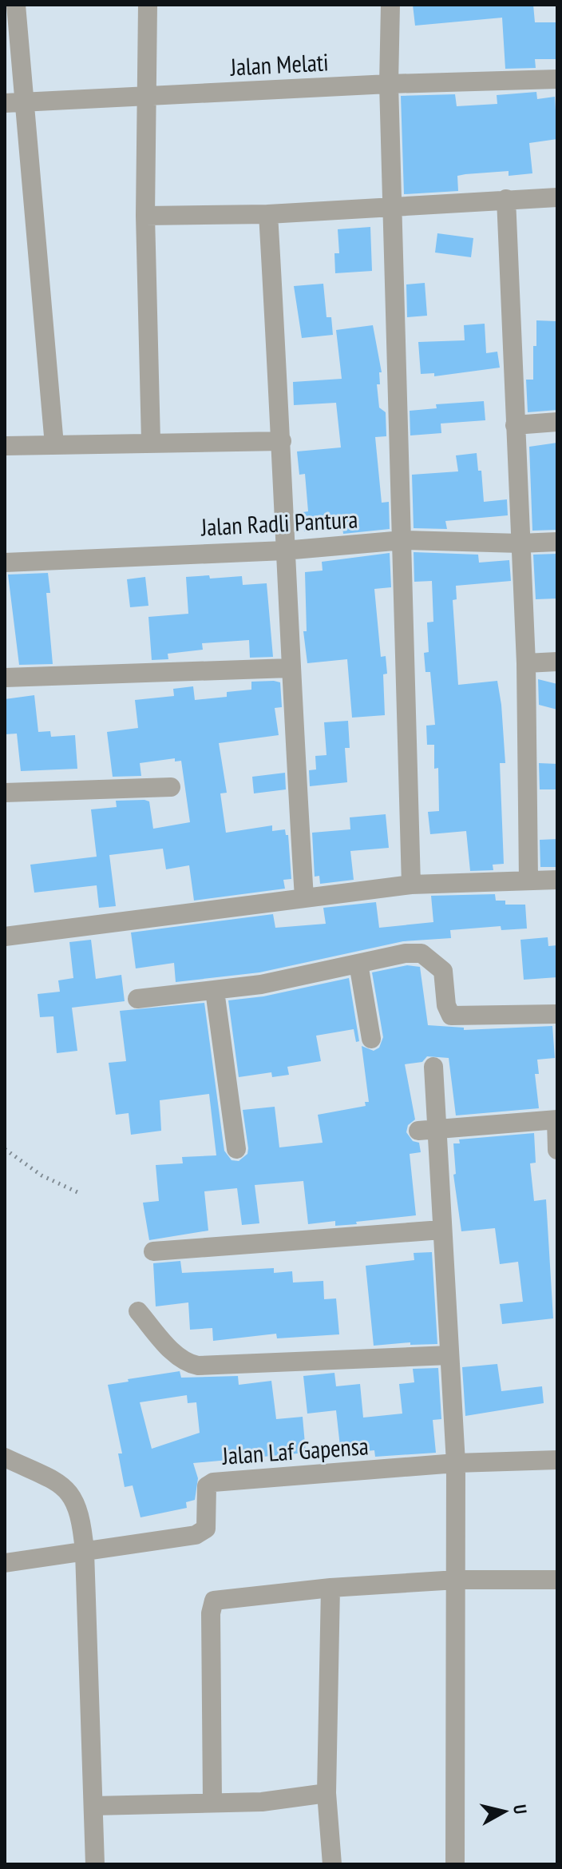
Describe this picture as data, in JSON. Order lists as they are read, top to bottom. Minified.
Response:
{"streets":{"street":["Jalan Melati","Jalan Radli Pantura","Jalan Laf Gapensa"]},"north":"right"}
